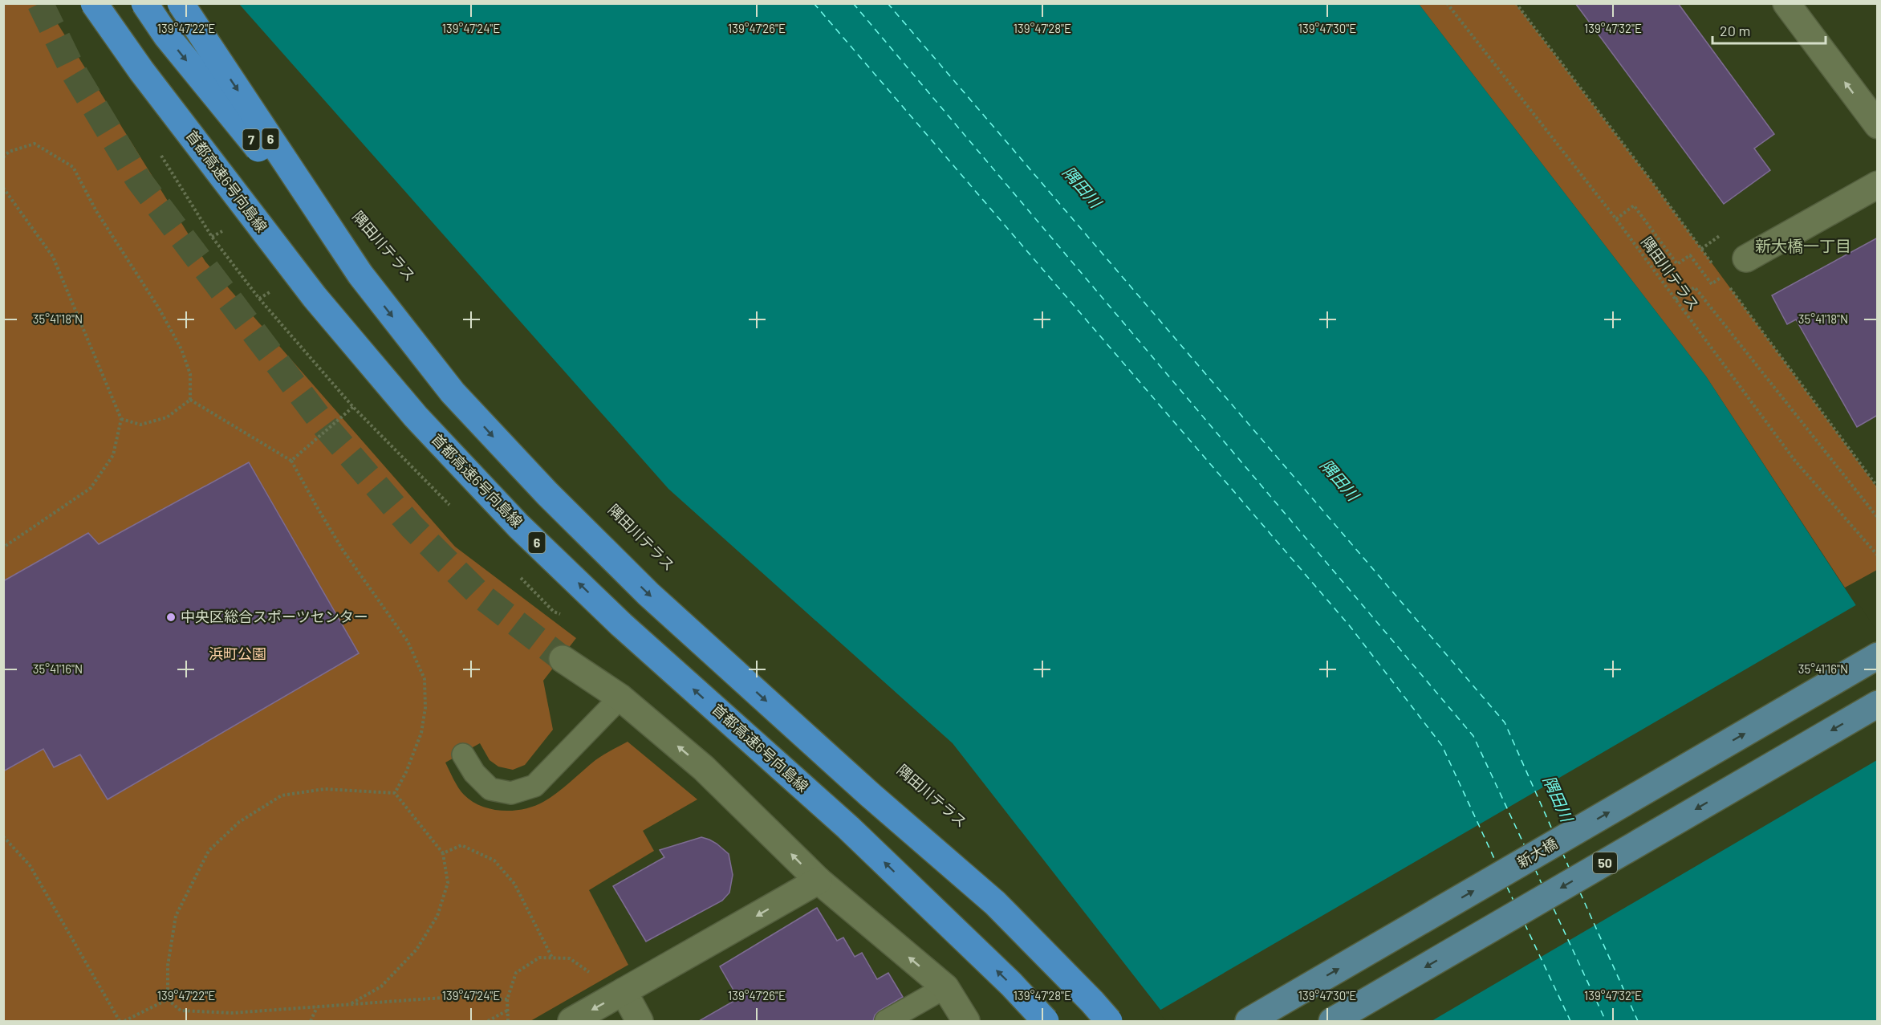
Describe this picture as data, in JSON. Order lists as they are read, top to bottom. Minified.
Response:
{"streets":{"highway":["6","7","首都高速6号向島線"],"main road":["新大橋","50"],"path":["隅田川テラス"]},"crossings":[["6","7"]],"districts":["新大橋一丁目"],"water":["隅田川"],"parks":["浜町公園"],"places":["中央区総合スポーツセンター"],"scale_bar":"20 m","coordinates":["139°47'22\"E","139°47'24\"E","139°47'26\"E","139°47'28\"E","139°47'30\"E","139°47'32\"E","35°41'18\"N","35°41'16\"N"]}
